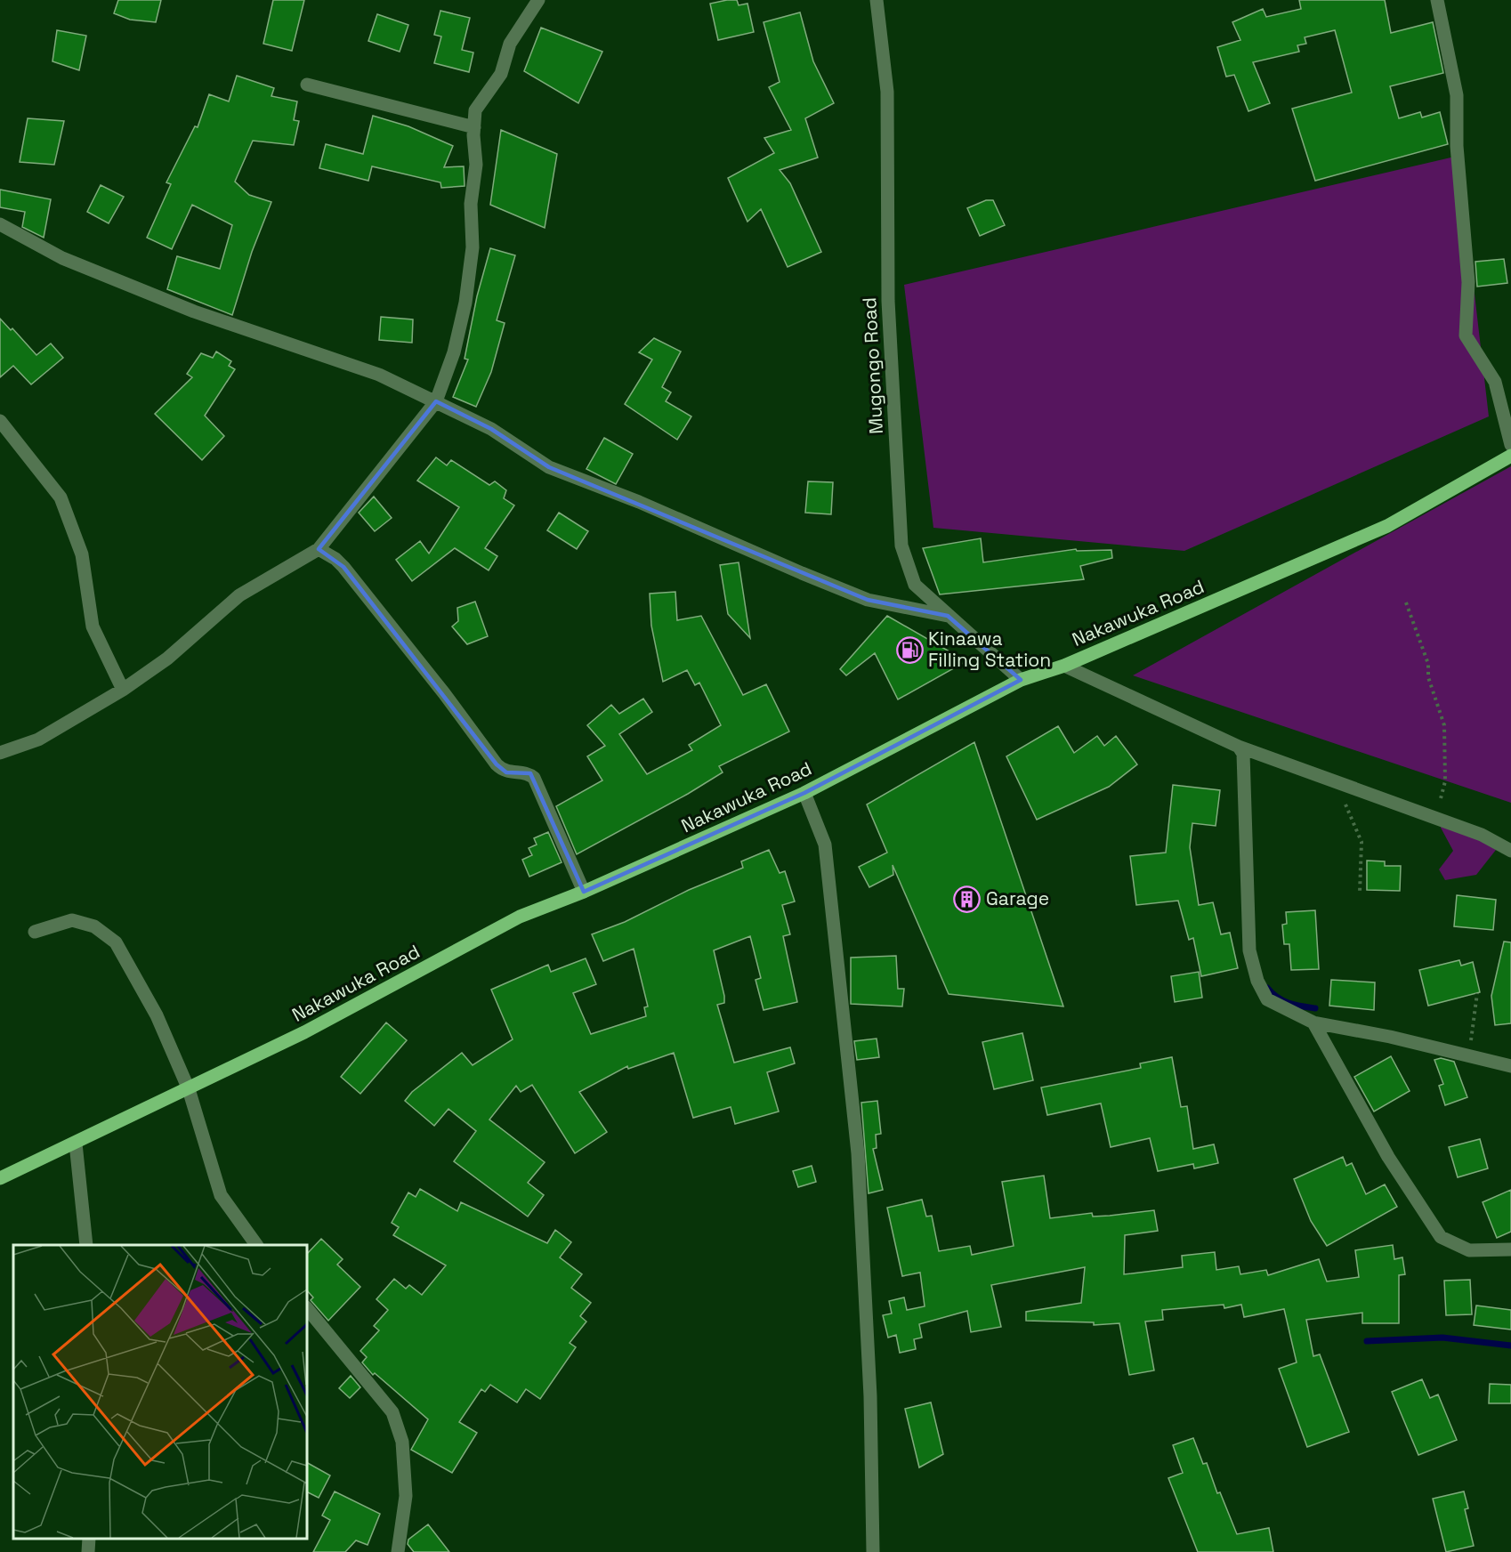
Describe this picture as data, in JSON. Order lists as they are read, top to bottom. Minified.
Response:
{"streets":{"main road":["Nakawuka Road"],"street":["Mugongo Road"]},"crossings":[["Mugongo Road","Nakawuka Road"]],"places":{"fuel station":["Kinaawa Filling Station"],"building":["Garage"]}}
